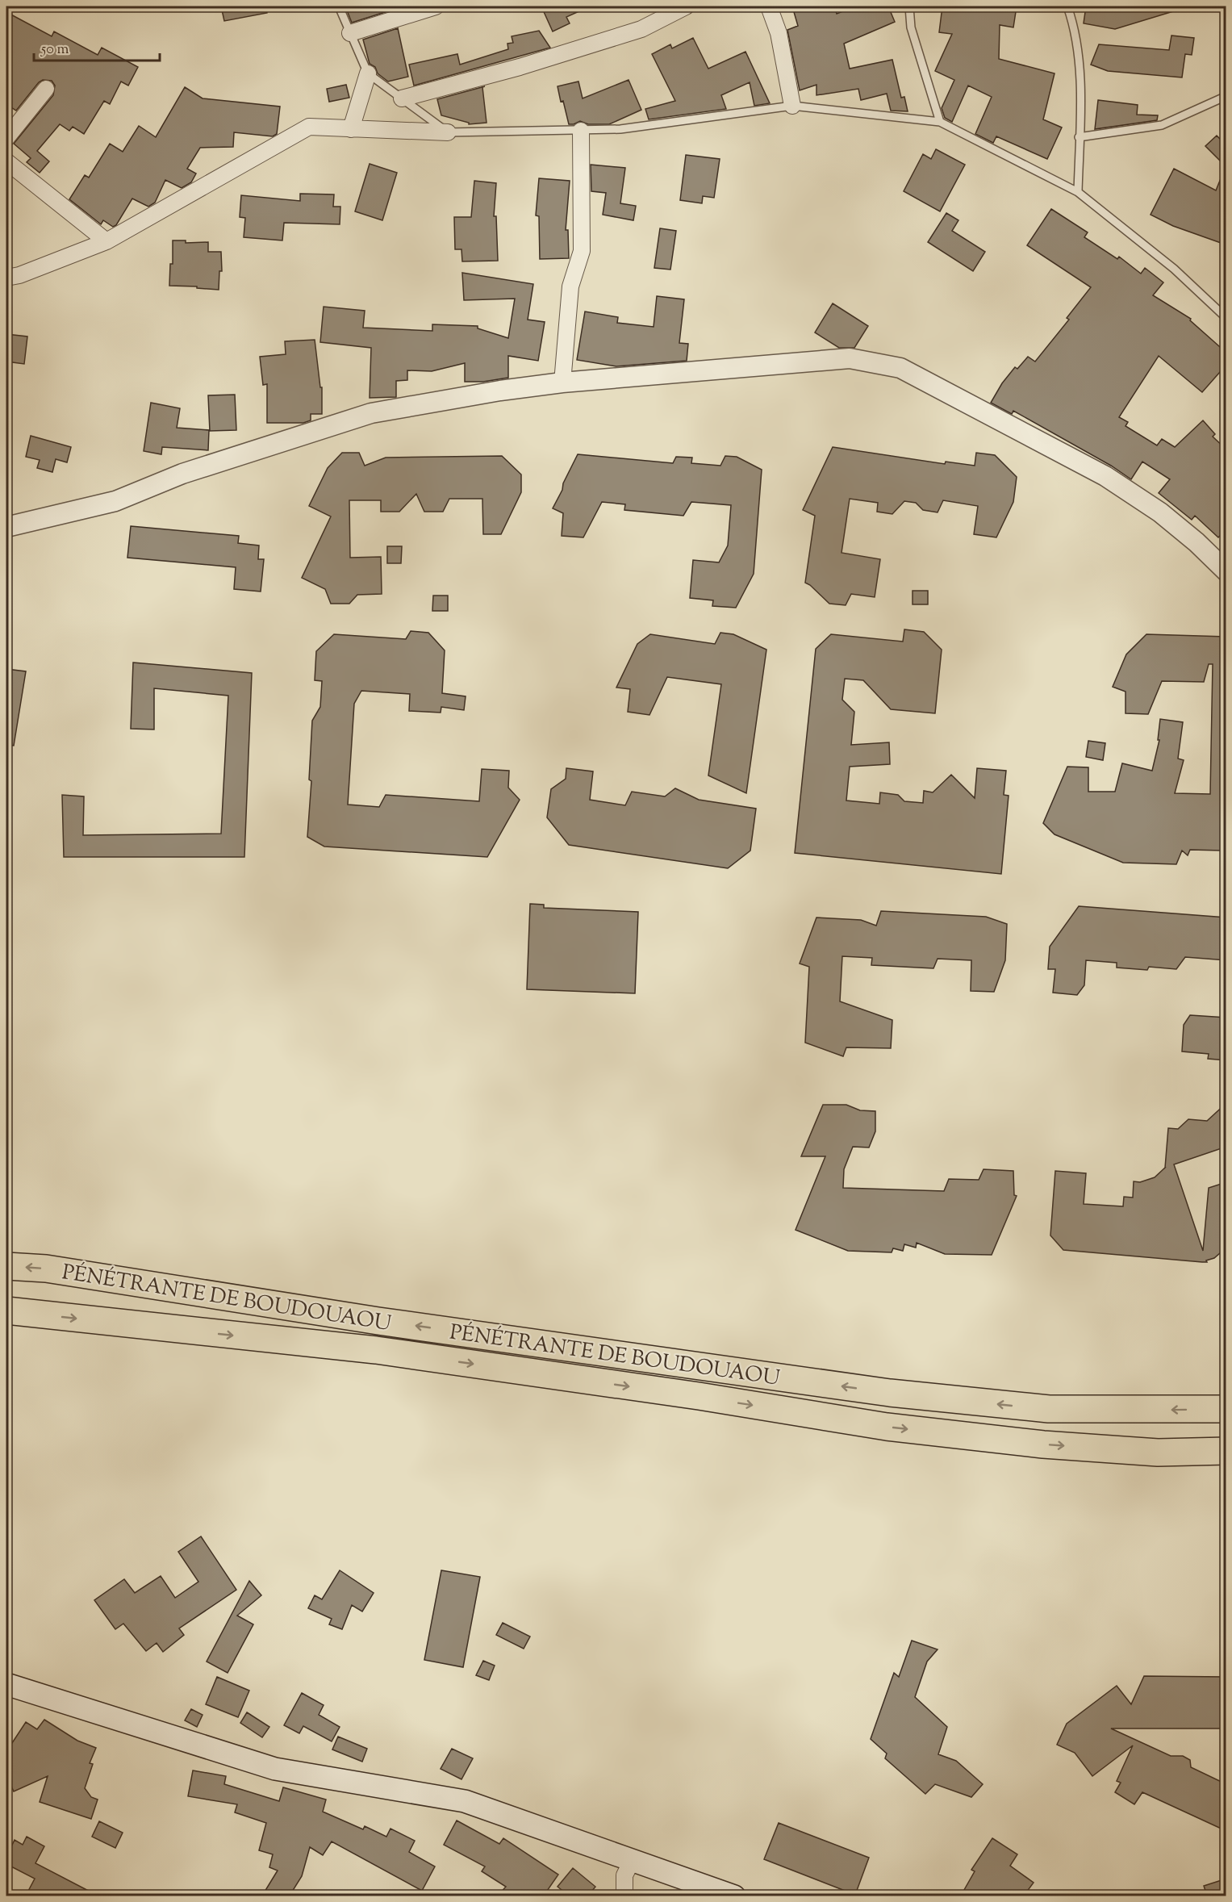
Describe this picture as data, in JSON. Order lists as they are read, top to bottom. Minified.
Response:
{"streets":{"highway":["PÉNÉTRANTE DE BOUDOUAOU"]},"scale_bar":"50 m"}
